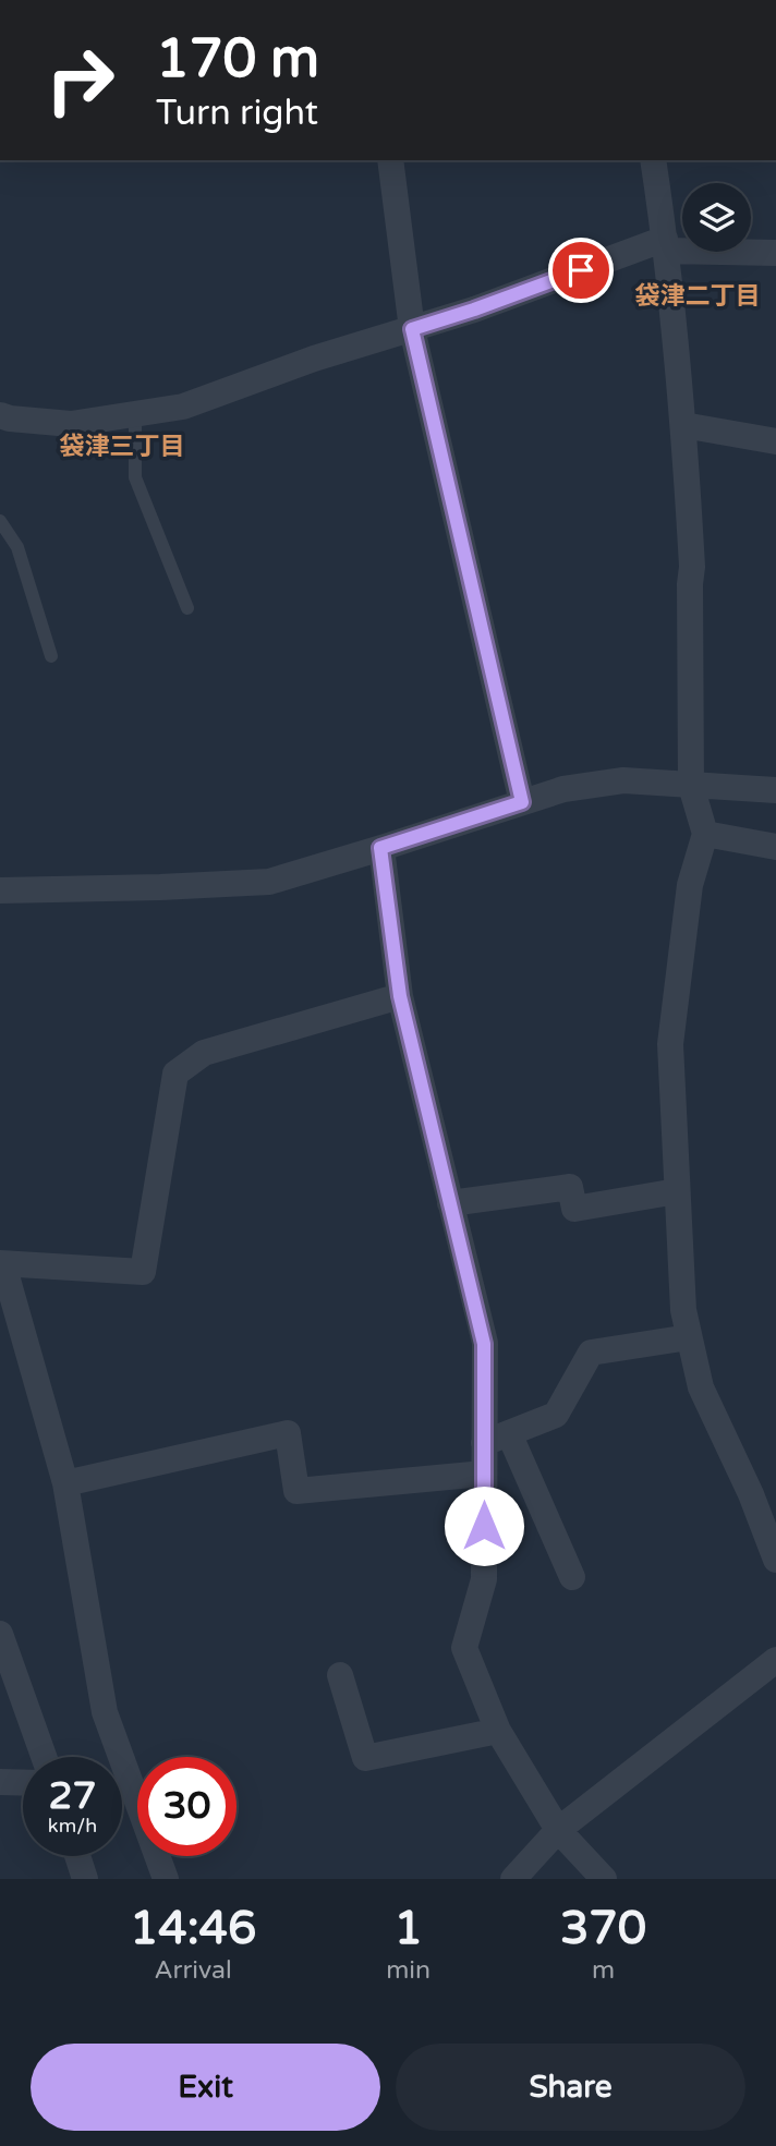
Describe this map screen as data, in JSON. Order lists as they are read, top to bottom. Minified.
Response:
{"districts":["袋津二丁目","袋津三丁目"],"page":{"turn":["170 m","Turn right"],"speed":"27 km/h","limit":"30","eta":["14:46","Arrival","1","min","370","m"],"buttons":["Exit","Share"]}}
